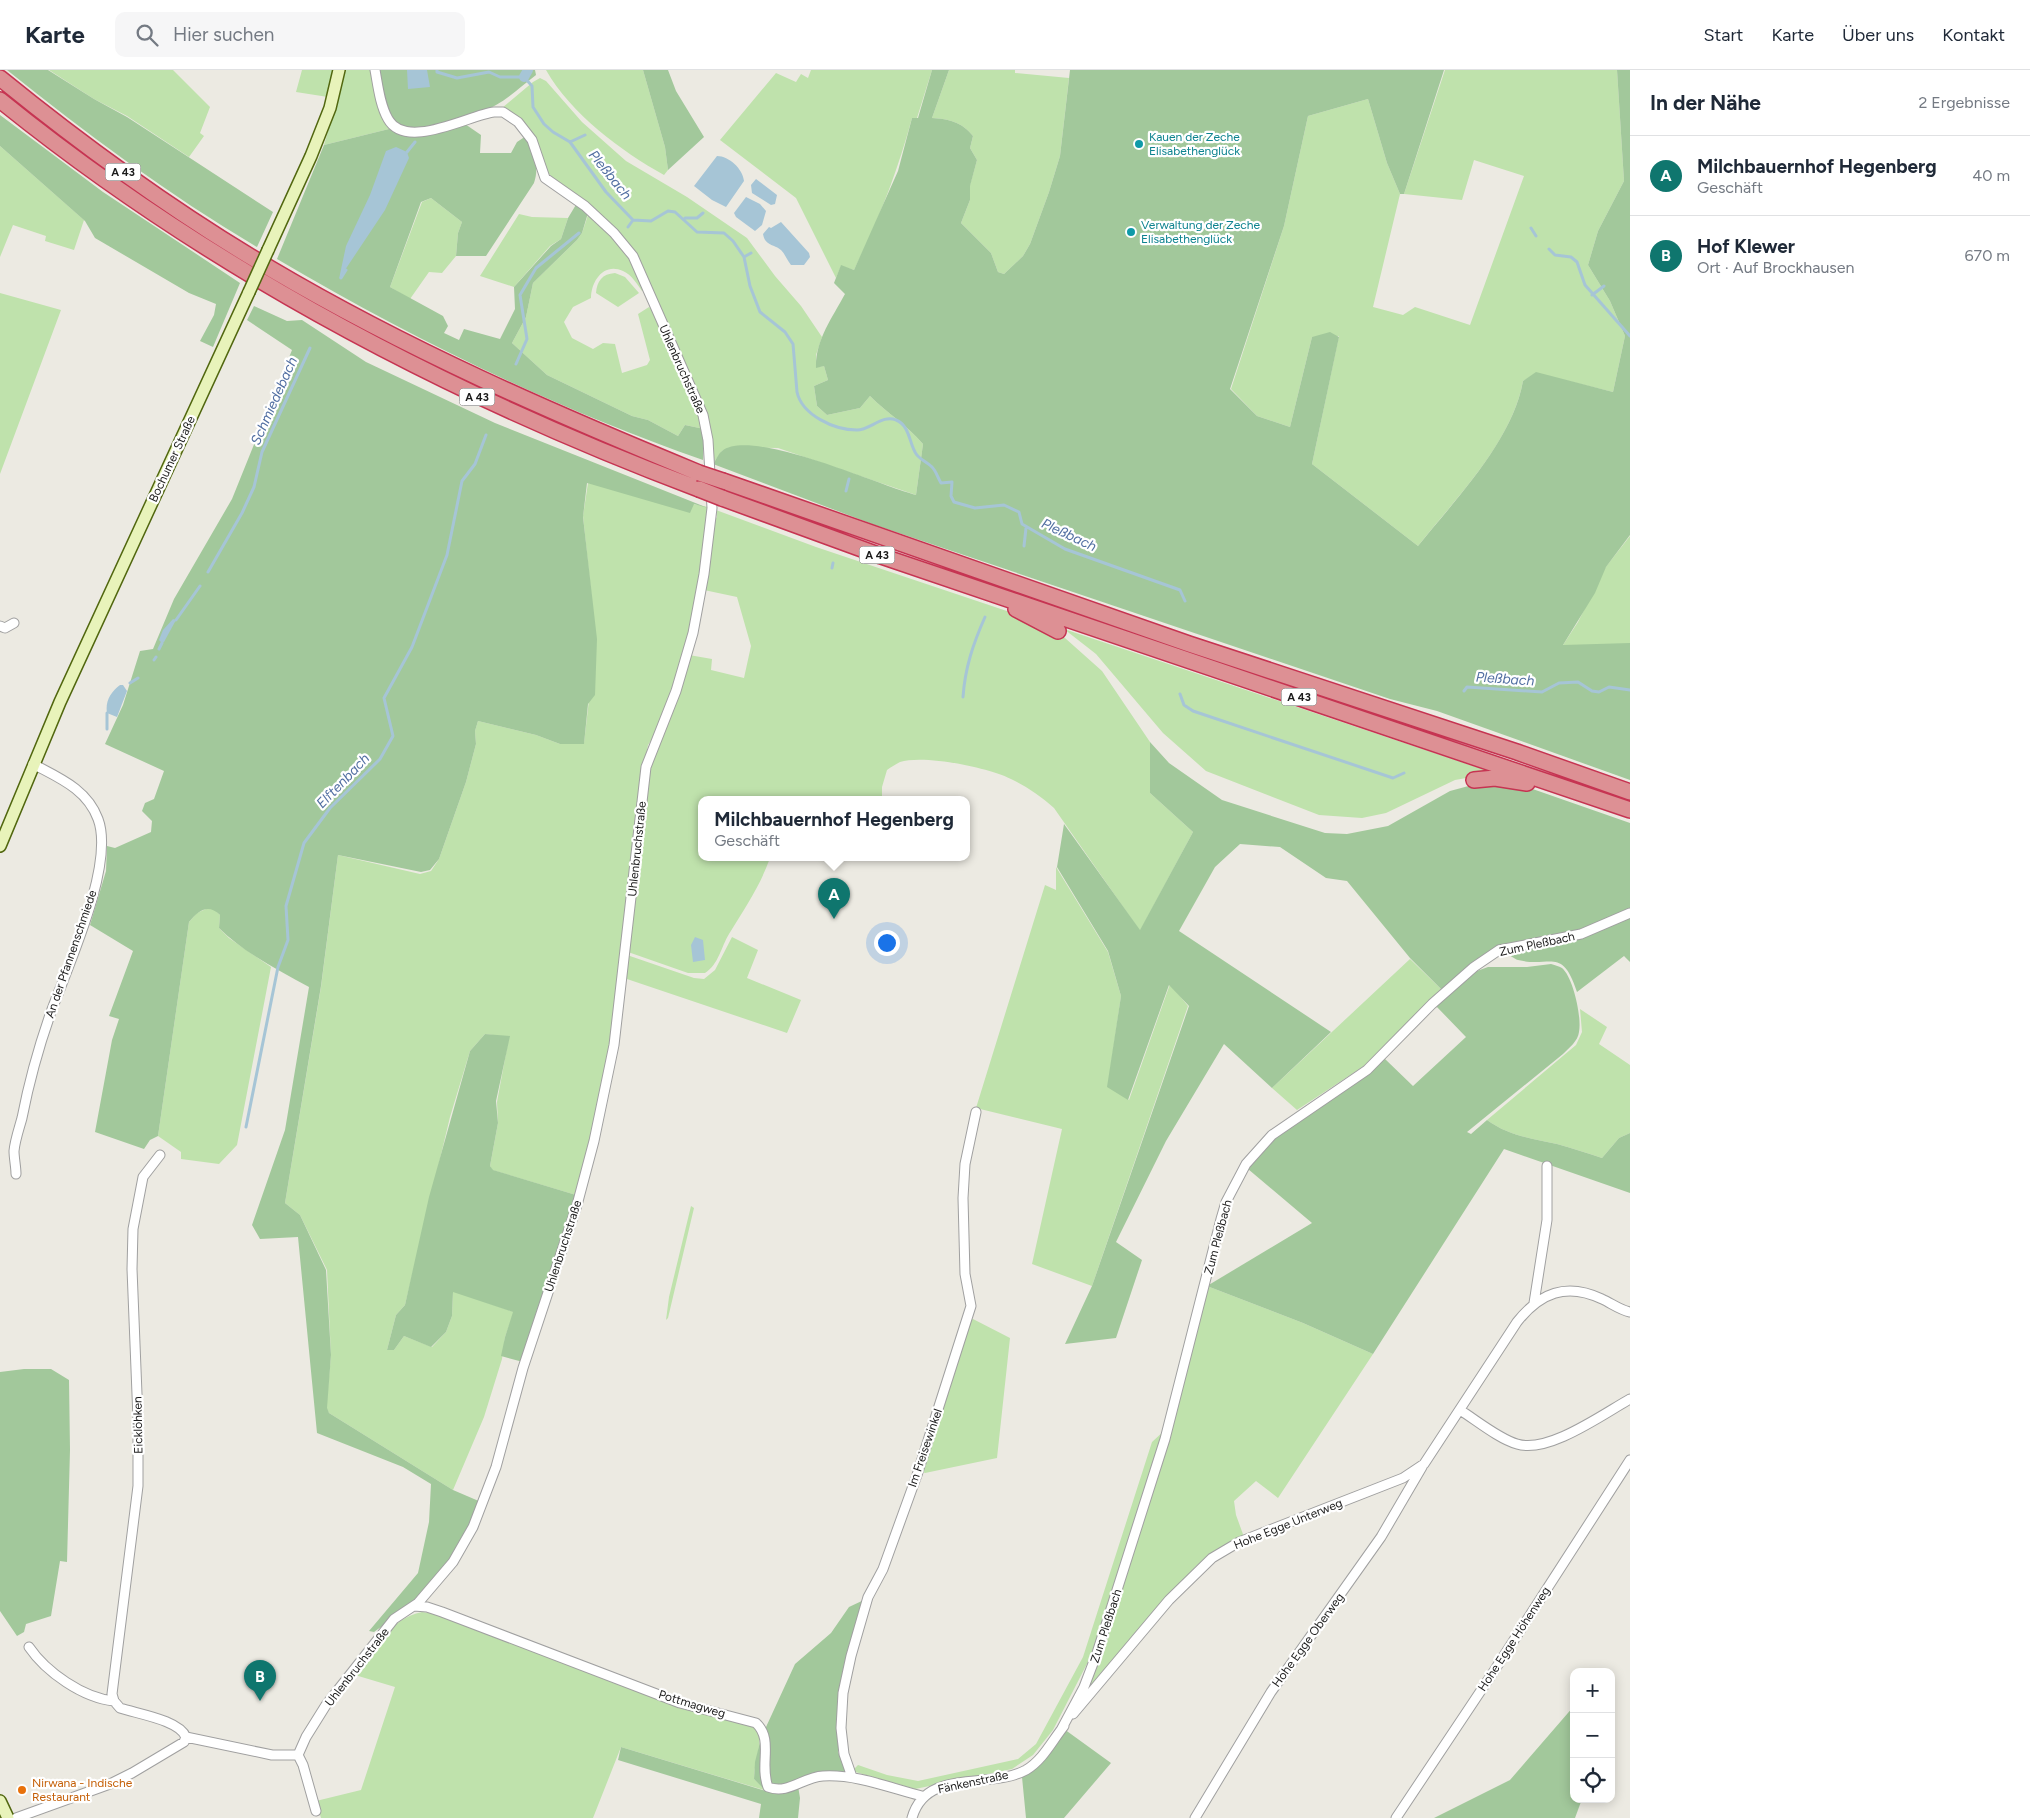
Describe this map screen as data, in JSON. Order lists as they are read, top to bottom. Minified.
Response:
{"streets":{"highway":["A 43"],"main road":["Bochumer Straße"],"street":["Uhlenbruchstraße","Zum Pleßbach","An der Pfannenschmiede","Eicklöhken","Im Freisewinkel","Hohe Egge Unterweg","Hohe Egge Höhenweg","Hohe Egge Oberweg","Pottmagweg","Fänkenstraße"]},"crossings":[["Uhlenbruchstraße","Pottmagweg"],["Bochumer Straße","An der Pfannenschmiede"],["Zum Pleßbach","Hohe Egge Unterweg"],["Im Freisewinkel","Pottmagweg"],["Hohe Egge Unterweg","Hohe Egge Oberweg"],["Hohe Egge Unterweg","Fänkenstraße"],["Pottmagweg","Fänkenstraße"]],"water":["Pleßbach","Schmiedebach","Elftenbach"],"places":["Kauen der Zeche Elisabethenglück","Verwaltung der Zeche Elisabethenglück","Nirwana - Indische Restaurant"],"page":{"header":"Karte","search":"Hier suchen","nav":["Start","Karte","Über uns","Kontakt"],"heading":["In der Nähe","2 Ergebnisse"],"list":[{"mark":"A","name":"Milchbauernhof Hegenberg","note":"Geschäft","value":"40 m"},{"mark":"B","name":"Hof Klewer","note":"Ort · Auf Brockhausen","value":"670 m"}],"popup":["Milchbauernhof Hegenberg","Geschäft"],"pins":["A","B"],"map_buttons":["+","−"]}}
